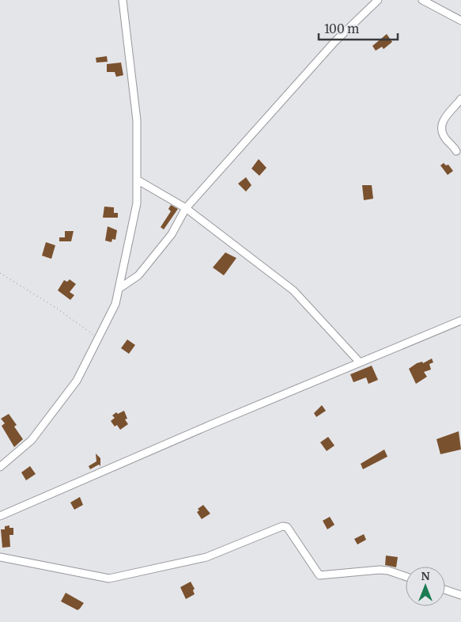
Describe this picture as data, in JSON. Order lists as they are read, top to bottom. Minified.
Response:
{"scale_bar":"100 m","north":"top"}
